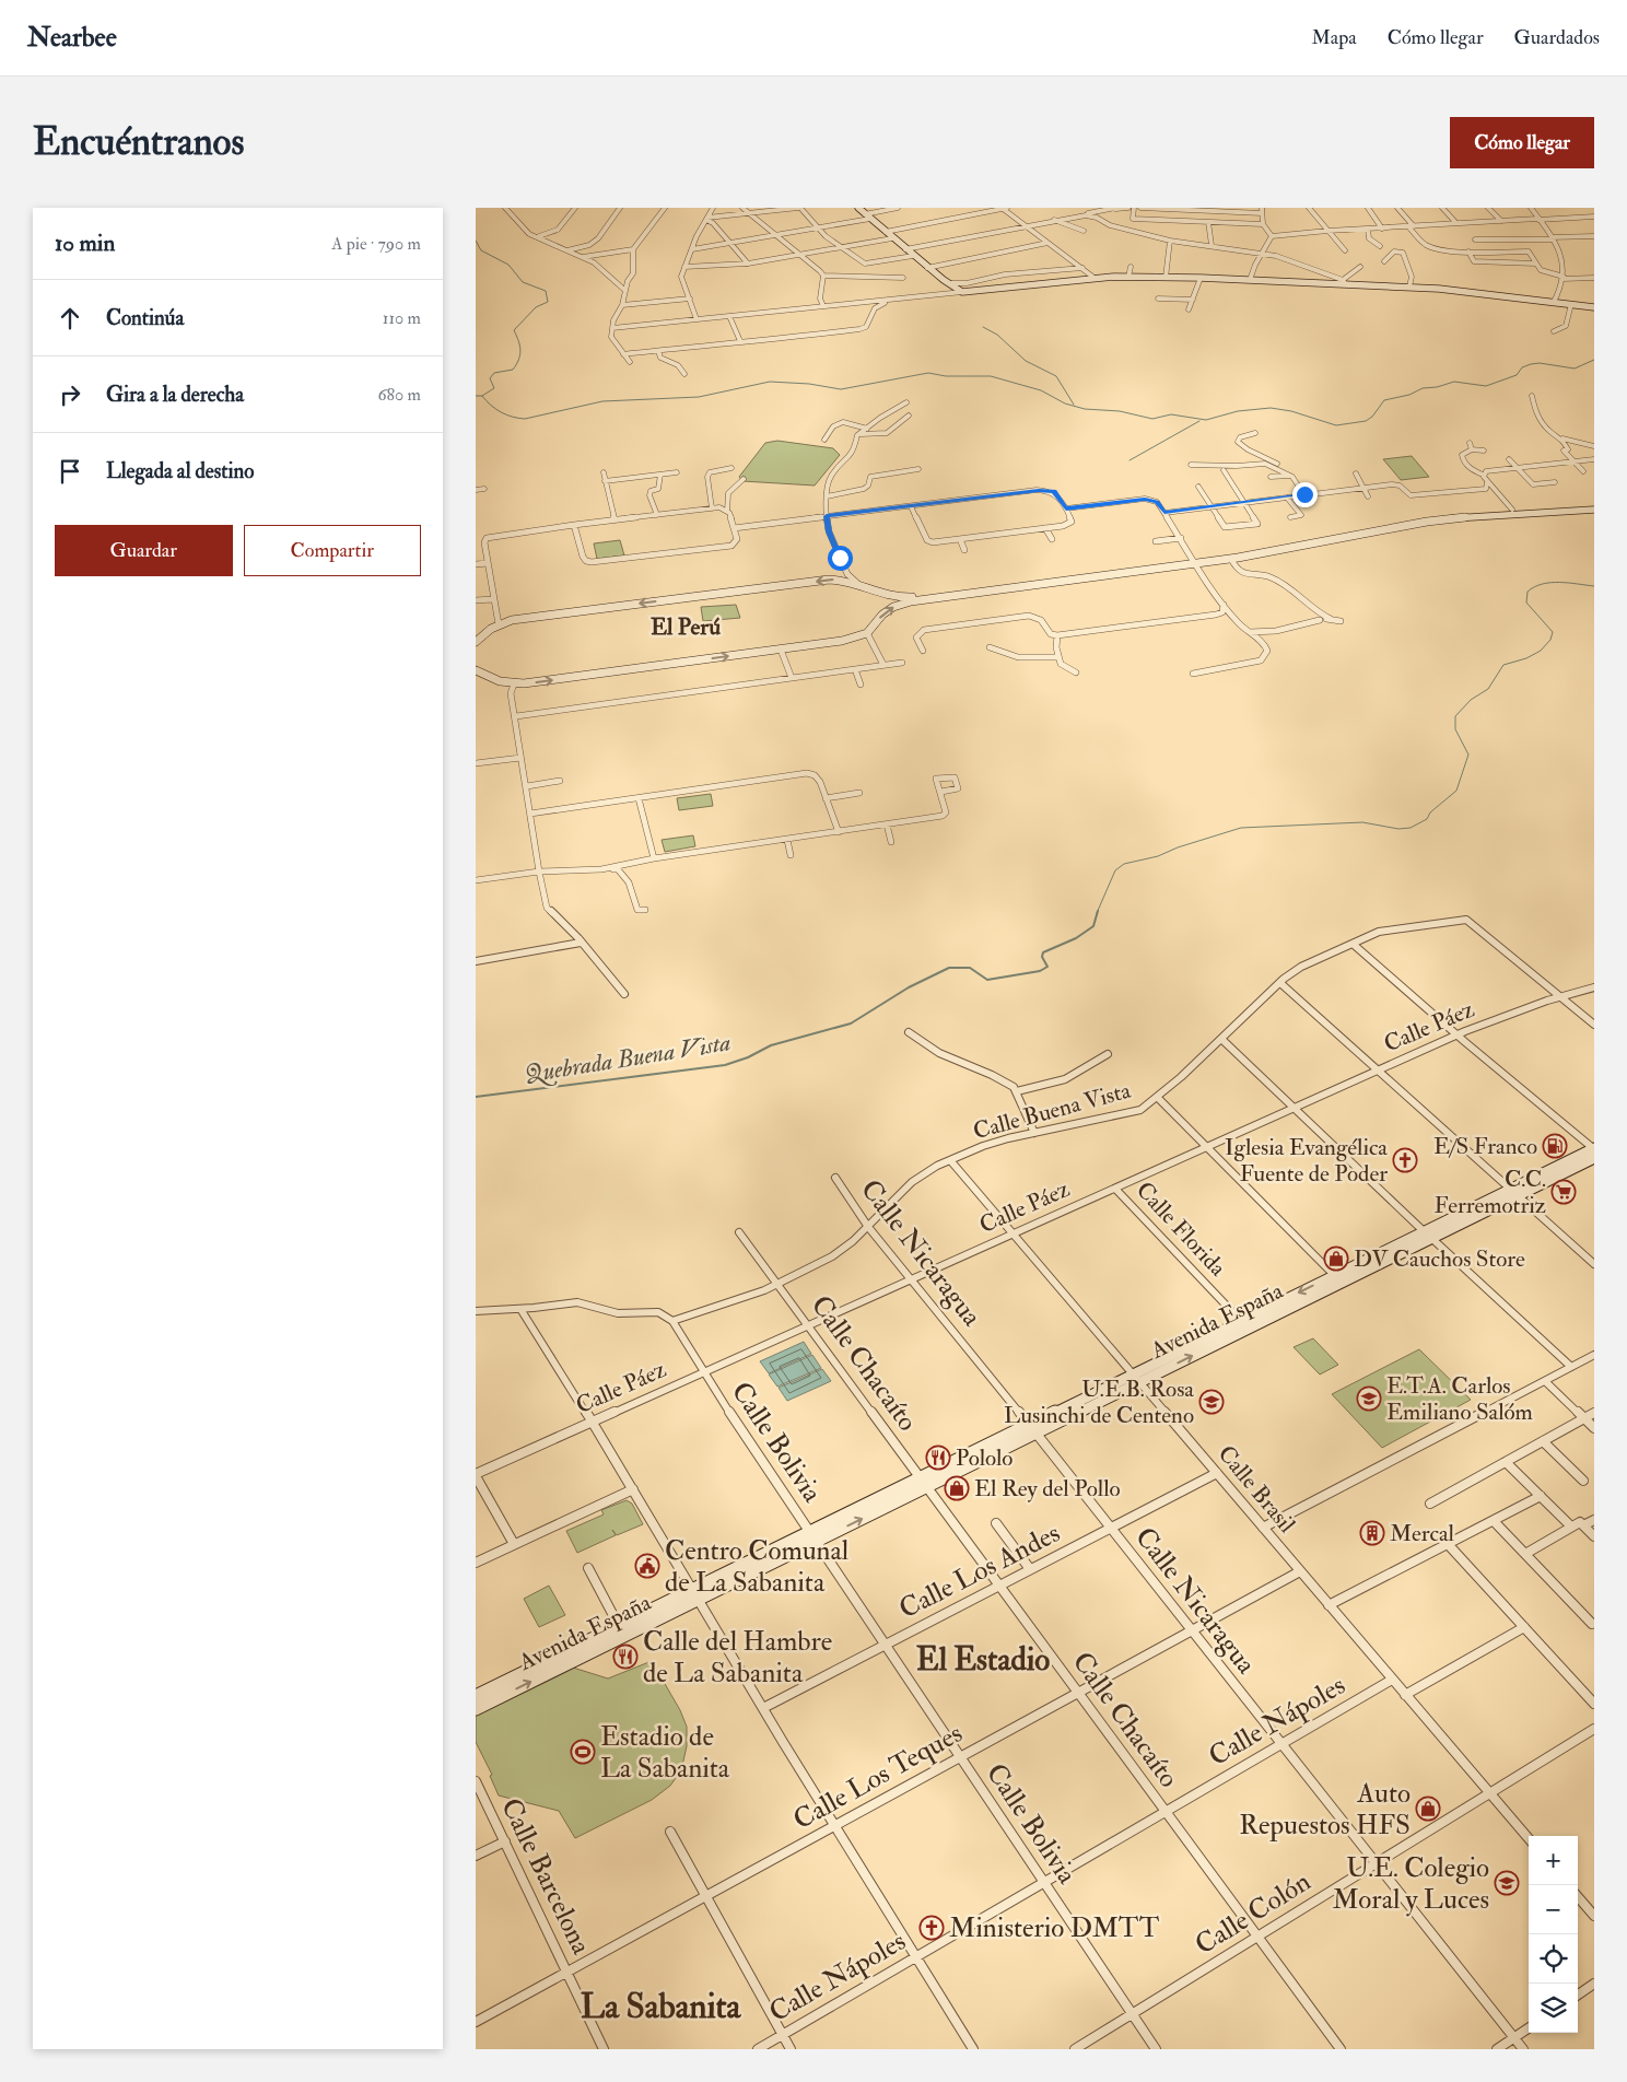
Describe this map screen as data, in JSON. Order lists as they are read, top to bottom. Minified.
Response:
{"streets":{"street":["Calle Páez","Calle Buena Vista","Calle Florida","Calle Nicaragua","Avenida España","Calle Chacaíto","Calle Bolivia","Calle Brasil","Calle Los Andes","Calle Nápoles","Calle Los Teques","Calle Barcelona","Calle Colón"]},"crossings":[["Calle Páez","Calle Buena Vista"],["Calle Páez","Calle Florida"],["Calle Páez","Calle Nicaragua"],["Calle Páez","Calle Chacaíto"],["Calle Páez","Calle Bolivia"],["Calle Páez","Calle Brasil"],["Calle Buena Vista","Calle Nicaragua"],["Calle Buena Vista","Calle Chacaíto"],["Calle Buena Vista","Calle Bolivia"],["Calle Buena Vista","Calle Brasil"],["Calle Florida","Avenida España"],["Calle Nicaragua","Avenida España"],["Calle Nicaragua","Calle Los Andes"],["Calle Nicaragua","Calle Nápoles"],["Calle Nicaragua","Calle Los Teques"],["Calle Nicaragua","Calle Colón"],["Avenida España","Calle Chacaíto"],["Avenida España","Calle Bolivia"],["Avenida España","Calle Brasil"],["Calle Chacaíto","Calle Los Andes"],["Calle Chacaíto","Calle Nápoles"],["Calle Chacaíto","Calle Los Teques"],["Calle Chacaíto","Calle Colón"],["Calle Bolivia","Calle Los Andes"],["Calle Bolivia","Calle Nápoles"],["Calle Bolivia","Calle Los Teques"],["Calle Bolivia","Calle Colón"],["Calle Brasil","Calle Los Andes"],["Calle Brasil","Calle Nápoles"],["Calle Brasil","Calle Los Teques"],["Calle Brasil","Calle Colón"],["Calle Los Teques","Calle Barcelona"]],"districts":["El Perú","El Estadio","La Sabanita"],"water":["Quebrada Buena Vista"],"places":{"fuel station":["E/S Franco"],"church":["Iglesia Evangélica Fuente de Poder","Ministerio DMTT"],"supermarket":["C.C. Ferremotriz"],"shop":["DV Cauchos Store","El Rey del Pollo","Auto Repuestos HFS"],"school or university":["E.T.A. Carlos Emiliano Salóm","U.E.B. Rosa Lusinchi de Centeno","U.E. Colegio Moral y Luces"],"restaurant":["Pololo","Calle del Hambre de La Sabanita"],"building":["Mercal"],"public building":["Centro Comunal de La Sabanita"],"sports":["Estadio de La Sabanita"]},"page":{"header":"Nearbee","nav":["Mapa","Cómo llegar","Guardados"],"buttons":["Cómo llegar",["Guardar","Compartir"]],"title":"Encuéntranos","heading":["10 min","A pie · 790 m"],"list":[["Continúa","110 m"],["Gira a la derecha","680 m"],"Llegada al destino"],"map_buttons":["+","−"]}}
